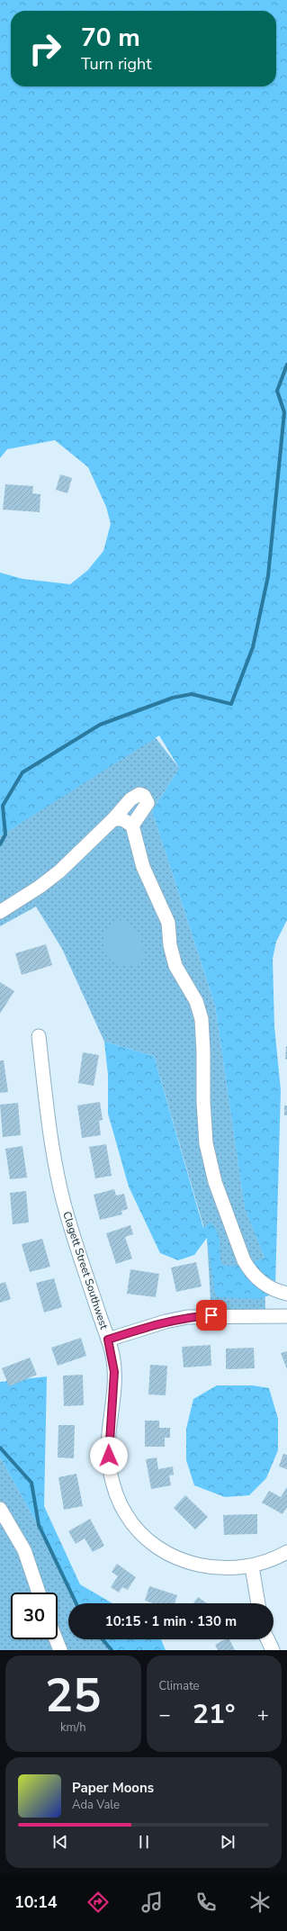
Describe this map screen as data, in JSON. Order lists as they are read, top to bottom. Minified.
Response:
{"streets":{"street":["Clagett Street Southwest"]},"page":{"turn":["70 m","Turn right"],"limit":"30","trip":"10:15 · 1 min · 130 m","tile":[["25","km/h"],"Climate"],"heat":["−","21°","+"],"song":["Paper Moons","Ada Vale"],"tabs":"10:14"}}
